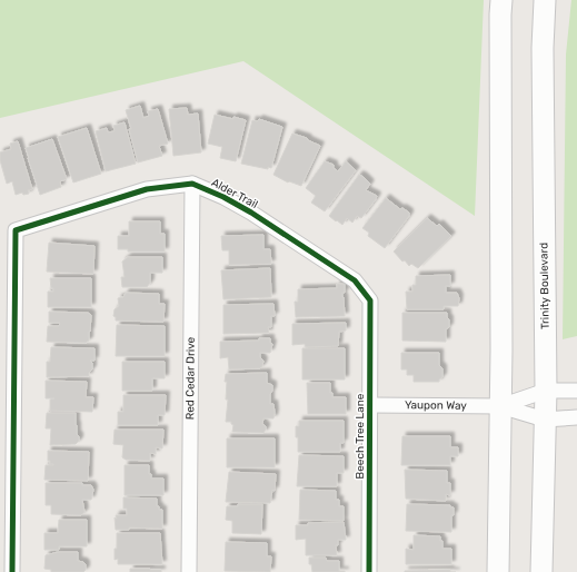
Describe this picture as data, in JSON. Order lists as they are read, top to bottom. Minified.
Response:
{"streets":{"main road":["Trinity Boulevard"],"street":["Alder Trail","Red Cedar Drive","Yaupon Way","Beech Tree Lane"]},"crossings":[["Alder Trail","Red Cedar Drive"],["Alder Trail","Beech Tree Lane"],["Yaupon Way","Beech Tree Lane"]]}
